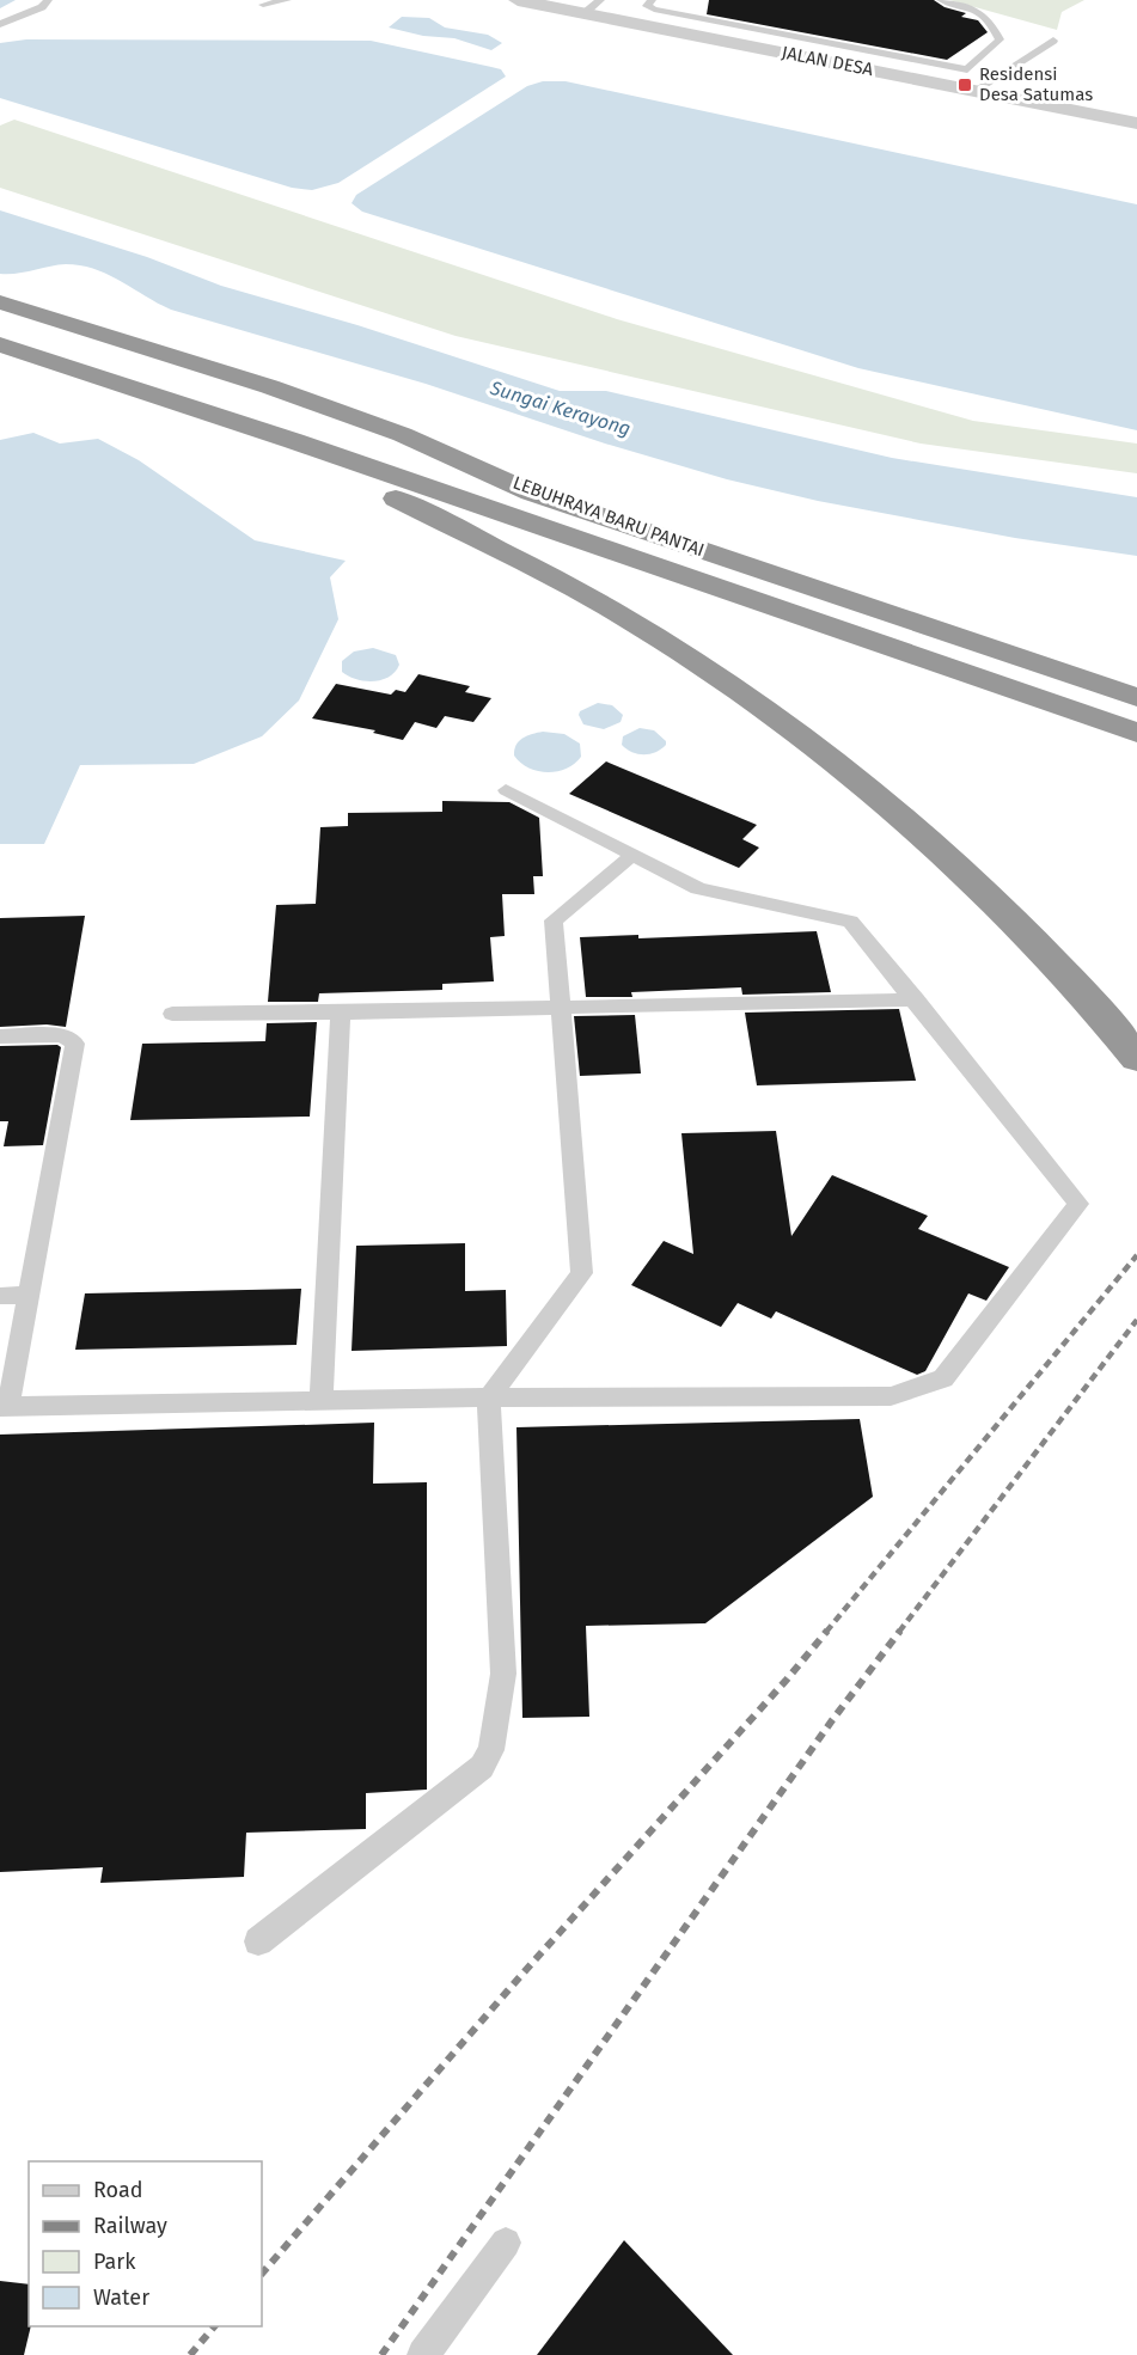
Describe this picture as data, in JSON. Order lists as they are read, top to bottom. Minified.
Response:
{"streets":{"highway":["LEBUHRAYA BARU PANTAI"],"street":["JALAN DESA"]},"water":["Sungai Kerayong"],"places":{"transit":["Residensi Desa Satumas"]},"legend":["Road","Railway","Park","Water"]}
